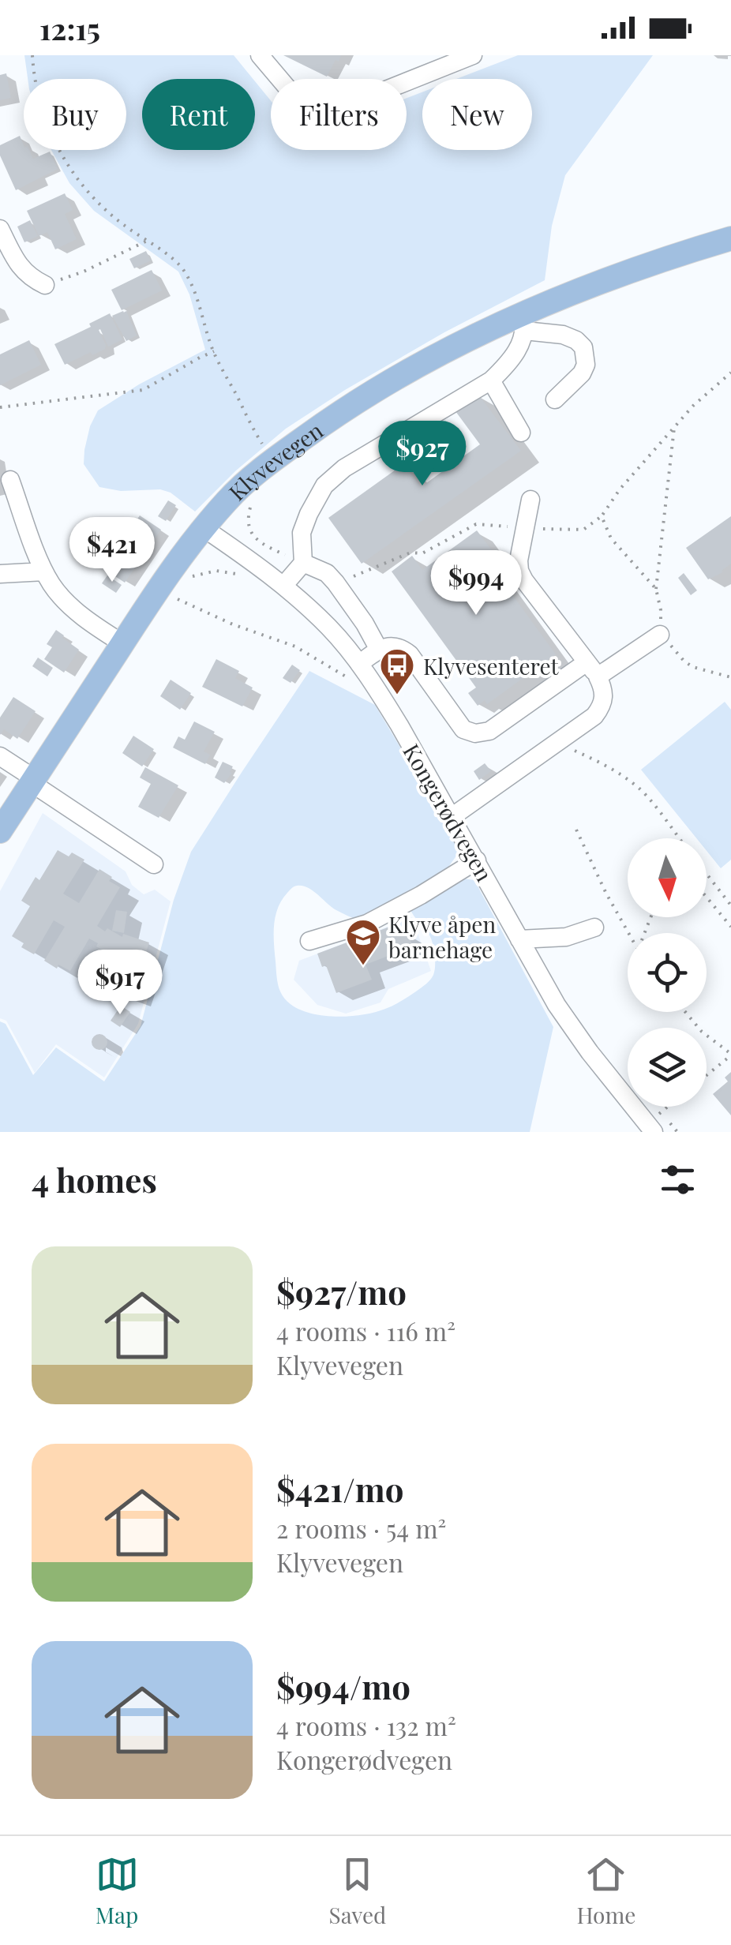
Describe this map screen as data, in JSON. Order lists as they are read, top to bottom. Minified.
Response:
{"streets":{"main road":["Klyvevegen"],"street":["Kongerødvegen"]},"crossings":[["Klyvevegen","Kongerødvegen"]],"places":{"bus stop":["Klyvesenteret"],"school or university":["Klyve åpen barnehage"]},"north":"bottom","page":{"status":"12:15","chip":["Buy","Rent","Filters","New"],"price":["$927","$421","$994","$917"],"heading":"4 homes","list":[{"name":"$927/mo","note":"4 rooms · 116 m² · Klyvevegen"},{"name":"$421/mo","note":"2 rooms · 54 m² · Klyvevegen"},{"name":"$994/mo","note":"4 rooms · 132 m² · Kongerødvegen"}],"tabs":["Map","Saved","Home"]}}
